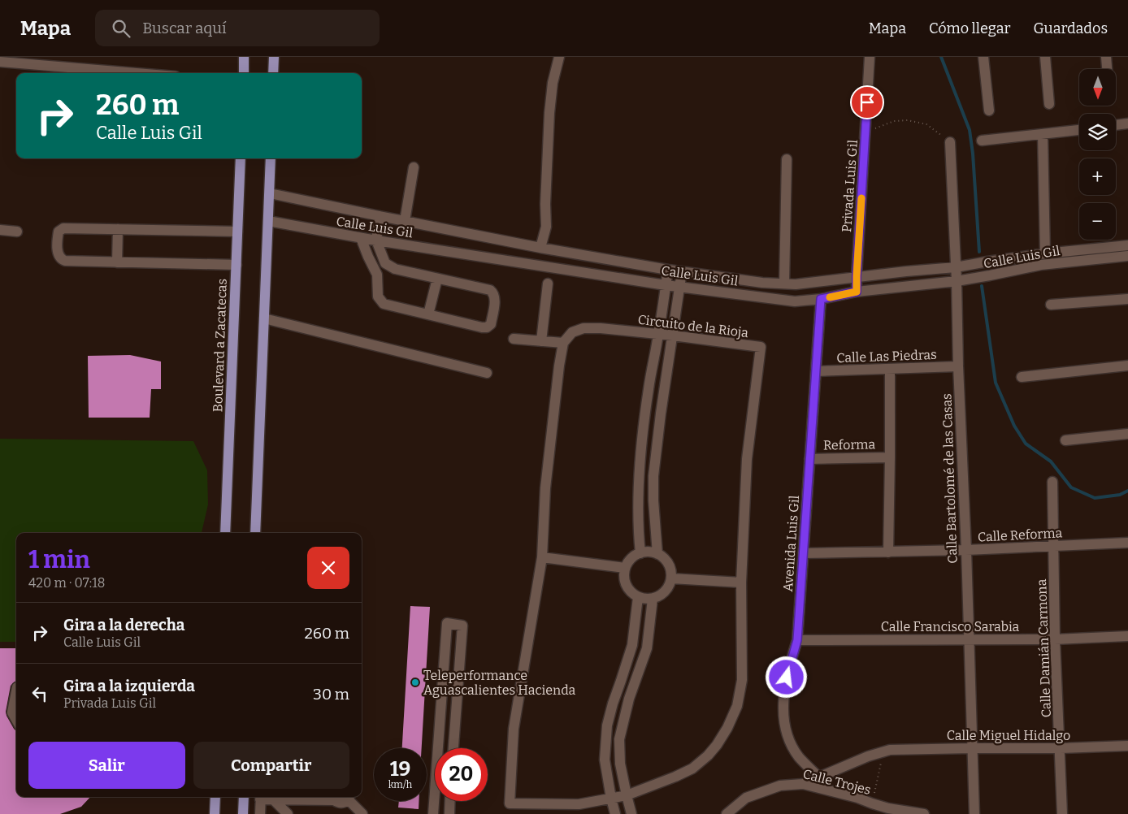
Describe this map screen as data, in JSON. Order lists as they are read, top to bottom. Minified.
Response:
{"streets":{"main road":["Boulevard a Zacatecas"],"street":["Privada Luis Gil","Calle Luis Gil","Circuito de la Rioja","Calle Las Piedras","Reforma","Calle Bartolomé de las Casas","Calle Reforma","Avenida Luis Gil","Calle Francisco Sarabia","Calle Damián Carmona","Calle Miguel Hidalgo","Calle Trojes"]},"crossings":[["Privada Luis Gil","Calle Luis Gil"],["Calle Luis Gil","Calle Bartolomé de las Casas"],["Calle Luis Gil","Avenida Luis Gil"],["Calle Las Piedras","Calle Bartolomé de las Casas"],["Calle Las Piedras","Avenida Luis Gil"],["Reforma","Avenida Luis Gil"],["Calle Bartolomé de las Casas","Calle Reforma"],["Calle Bartolomé de las Casas","Calle Francisco Sarabia"],["Calle Bartolomé de las Casas","Calle Miguel Hidalgo"],["Calle Reforma","Avenida Luis Gil"],["Calle Reforma","Calle Damián Carmona"],["Avenida Luis Gil","Calle Francisco Sarabia"],["Avenida Luis Gil","Calle Miguel Hidalgo"],["Calle Francisco Sarabia","Calle Damián Carmona"],["Calle Damián Carmona","Calle Miguel Hidalgo"],["Calle Miguel Hidalgo","Calle Trojes"]],"places":["Teleperformance Aguascalientes Hacienda"],"north":"bottom","page":{"header":"Mapa","search":"Buscar aquí","nav":["Mapa","Cómo llegar","Guardados"],"map_buttons":["+","−"],"turn":["260 m","Calle Luis Gil"],"heading":["1 min","420 m · 07:18"],"list":[{"name":"Gira a la derecha","note":"Calle Luis Gil","value":"260 m"},{"name":"Gira a la izquierda","note":"Privada Luis Gil","value":"30 m"}],"buttons":["Salir","Compartir"],"speed":"19 km/h","limit":"20"}}
